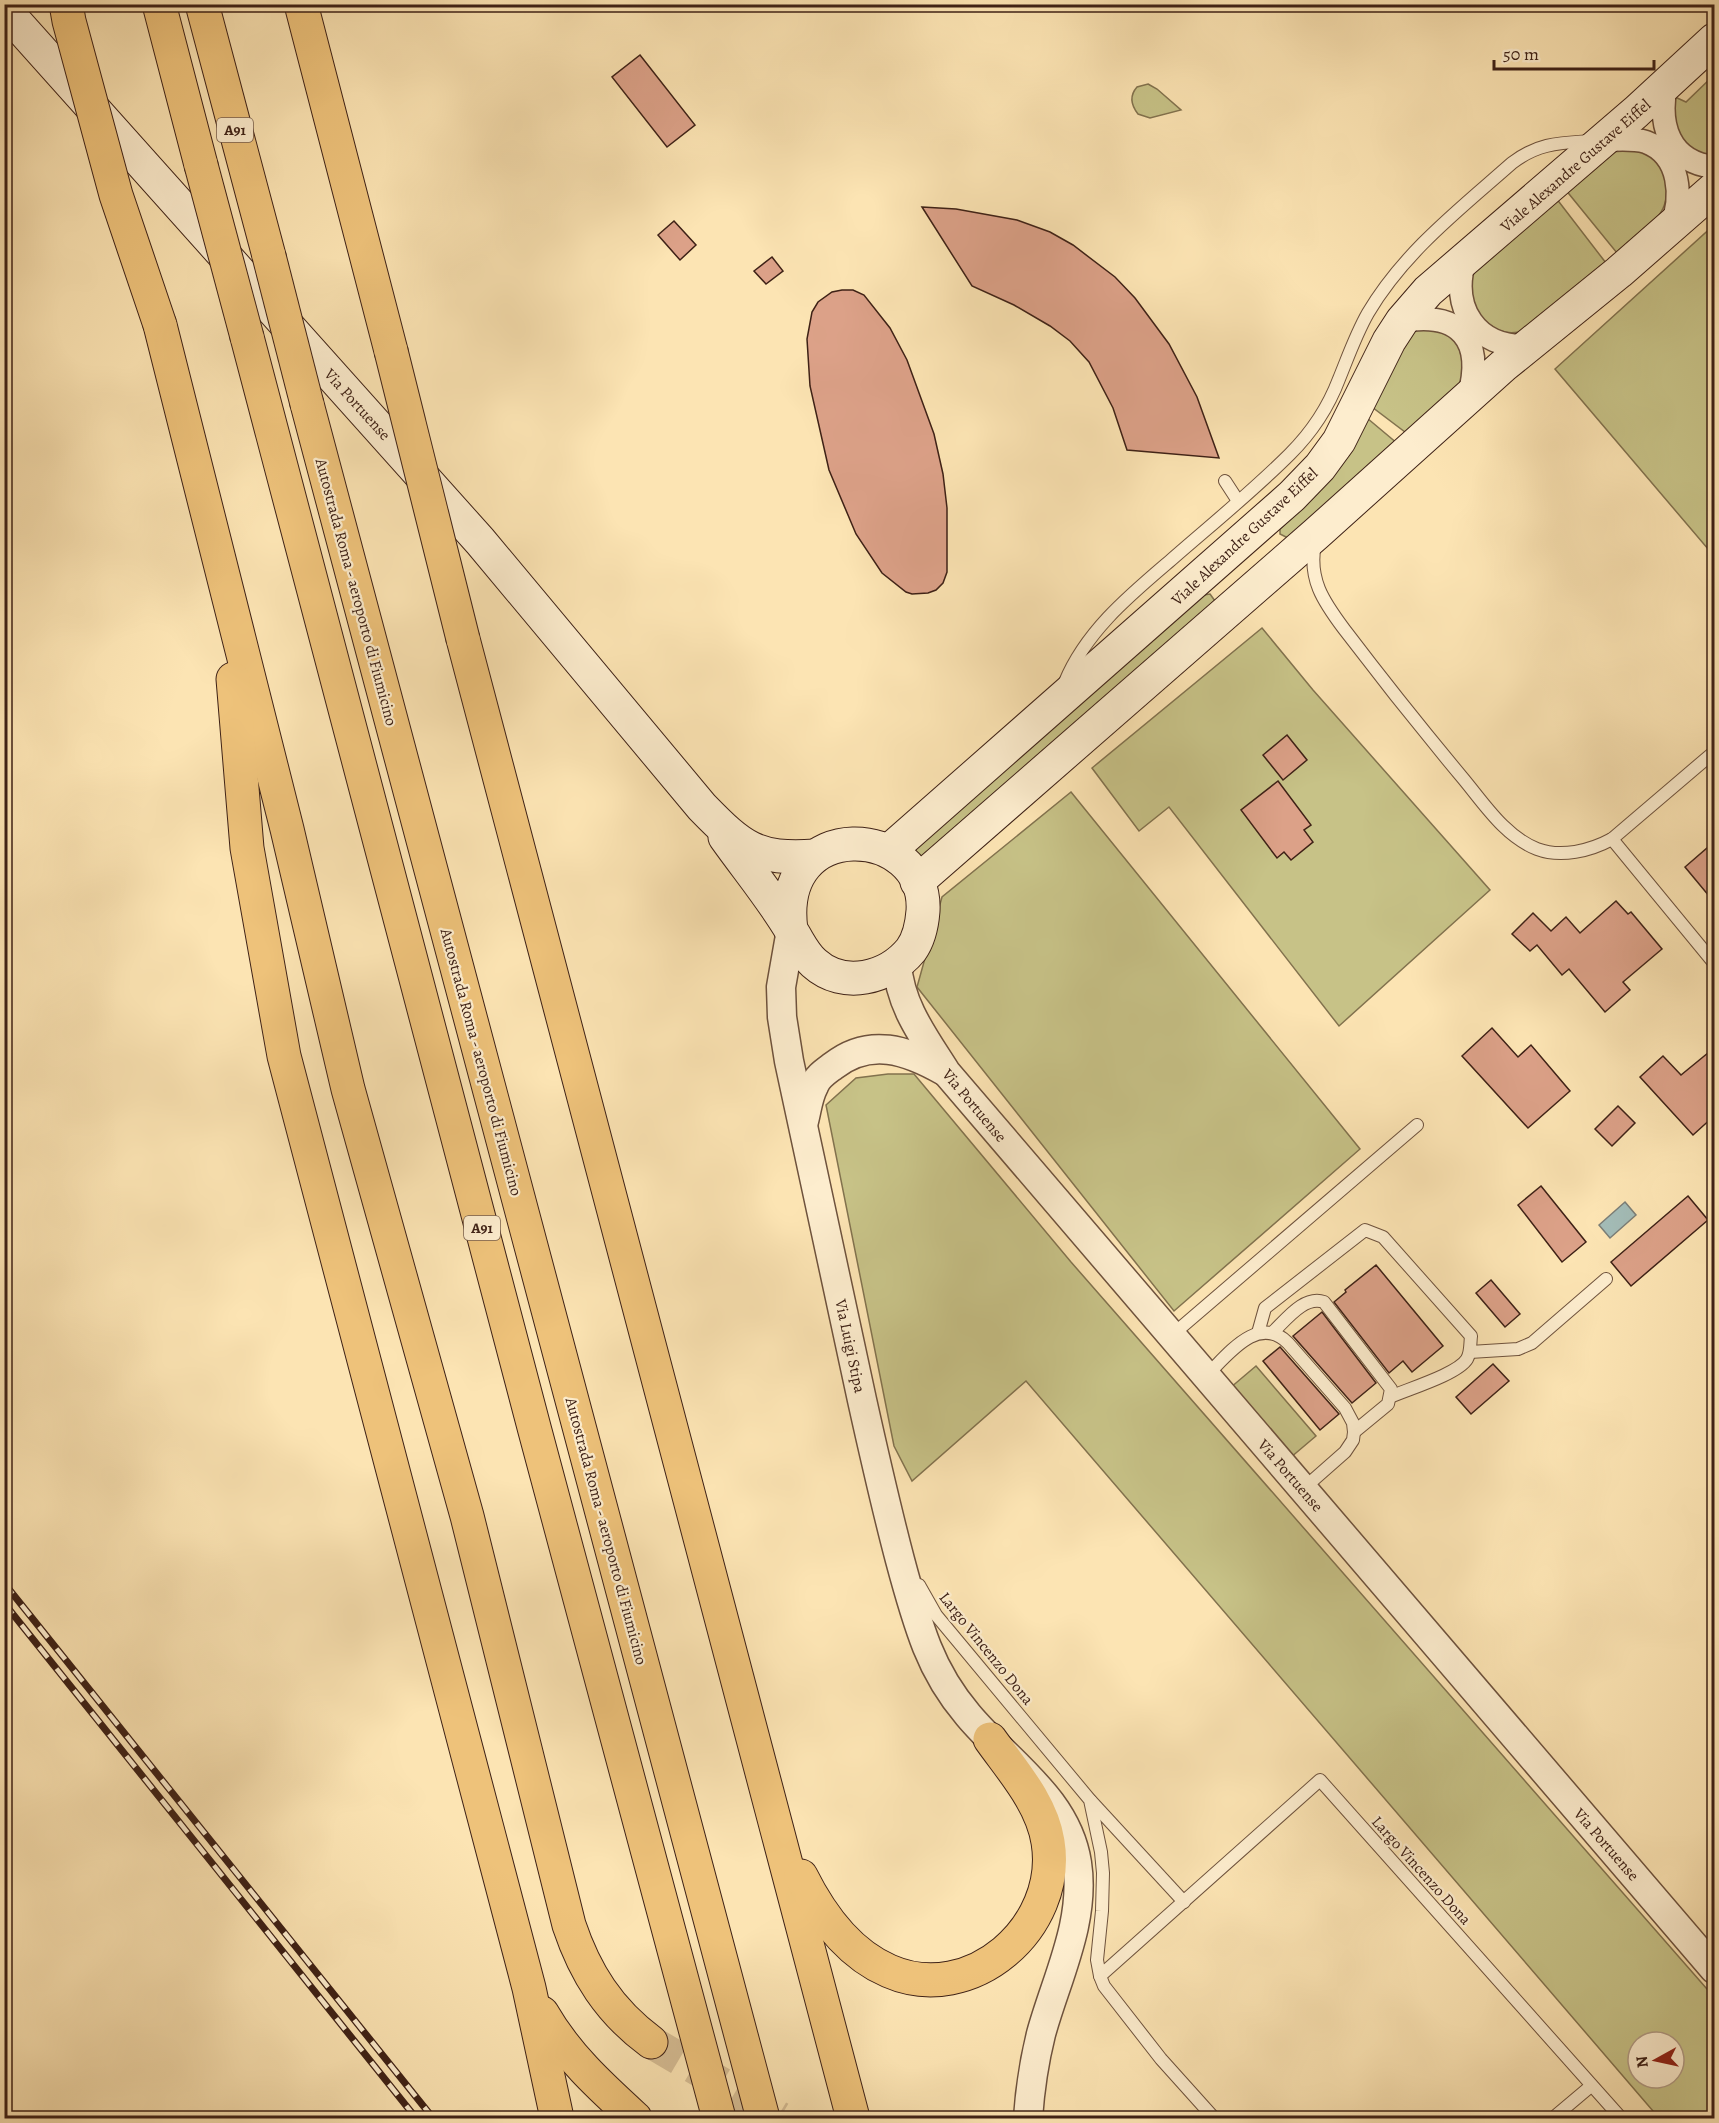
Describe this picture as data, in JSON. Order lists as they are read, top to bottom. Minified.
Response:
{"streets":{"highway":["A91","Autostrada Roma - aeroporto di Fiumicino"],"main road":["Viale Alexandre Gustave Eiffel","Via Portuense"],"street":["Via Luigi Stipa"],"lane":["Largo Vincenzo Dona"]},"crossings":[["Viale Alexandre Gustave Eiffel","Via Portuense"],["Viale Alexandre Gustave Eiffel","Via Luigi Stipa"],["Via Portuense","Via Luigi Stipa"],["Via Luigi Stipa","Largo Vincenzo Dona"]],"scale_bar":"50 m","north":"left"}
